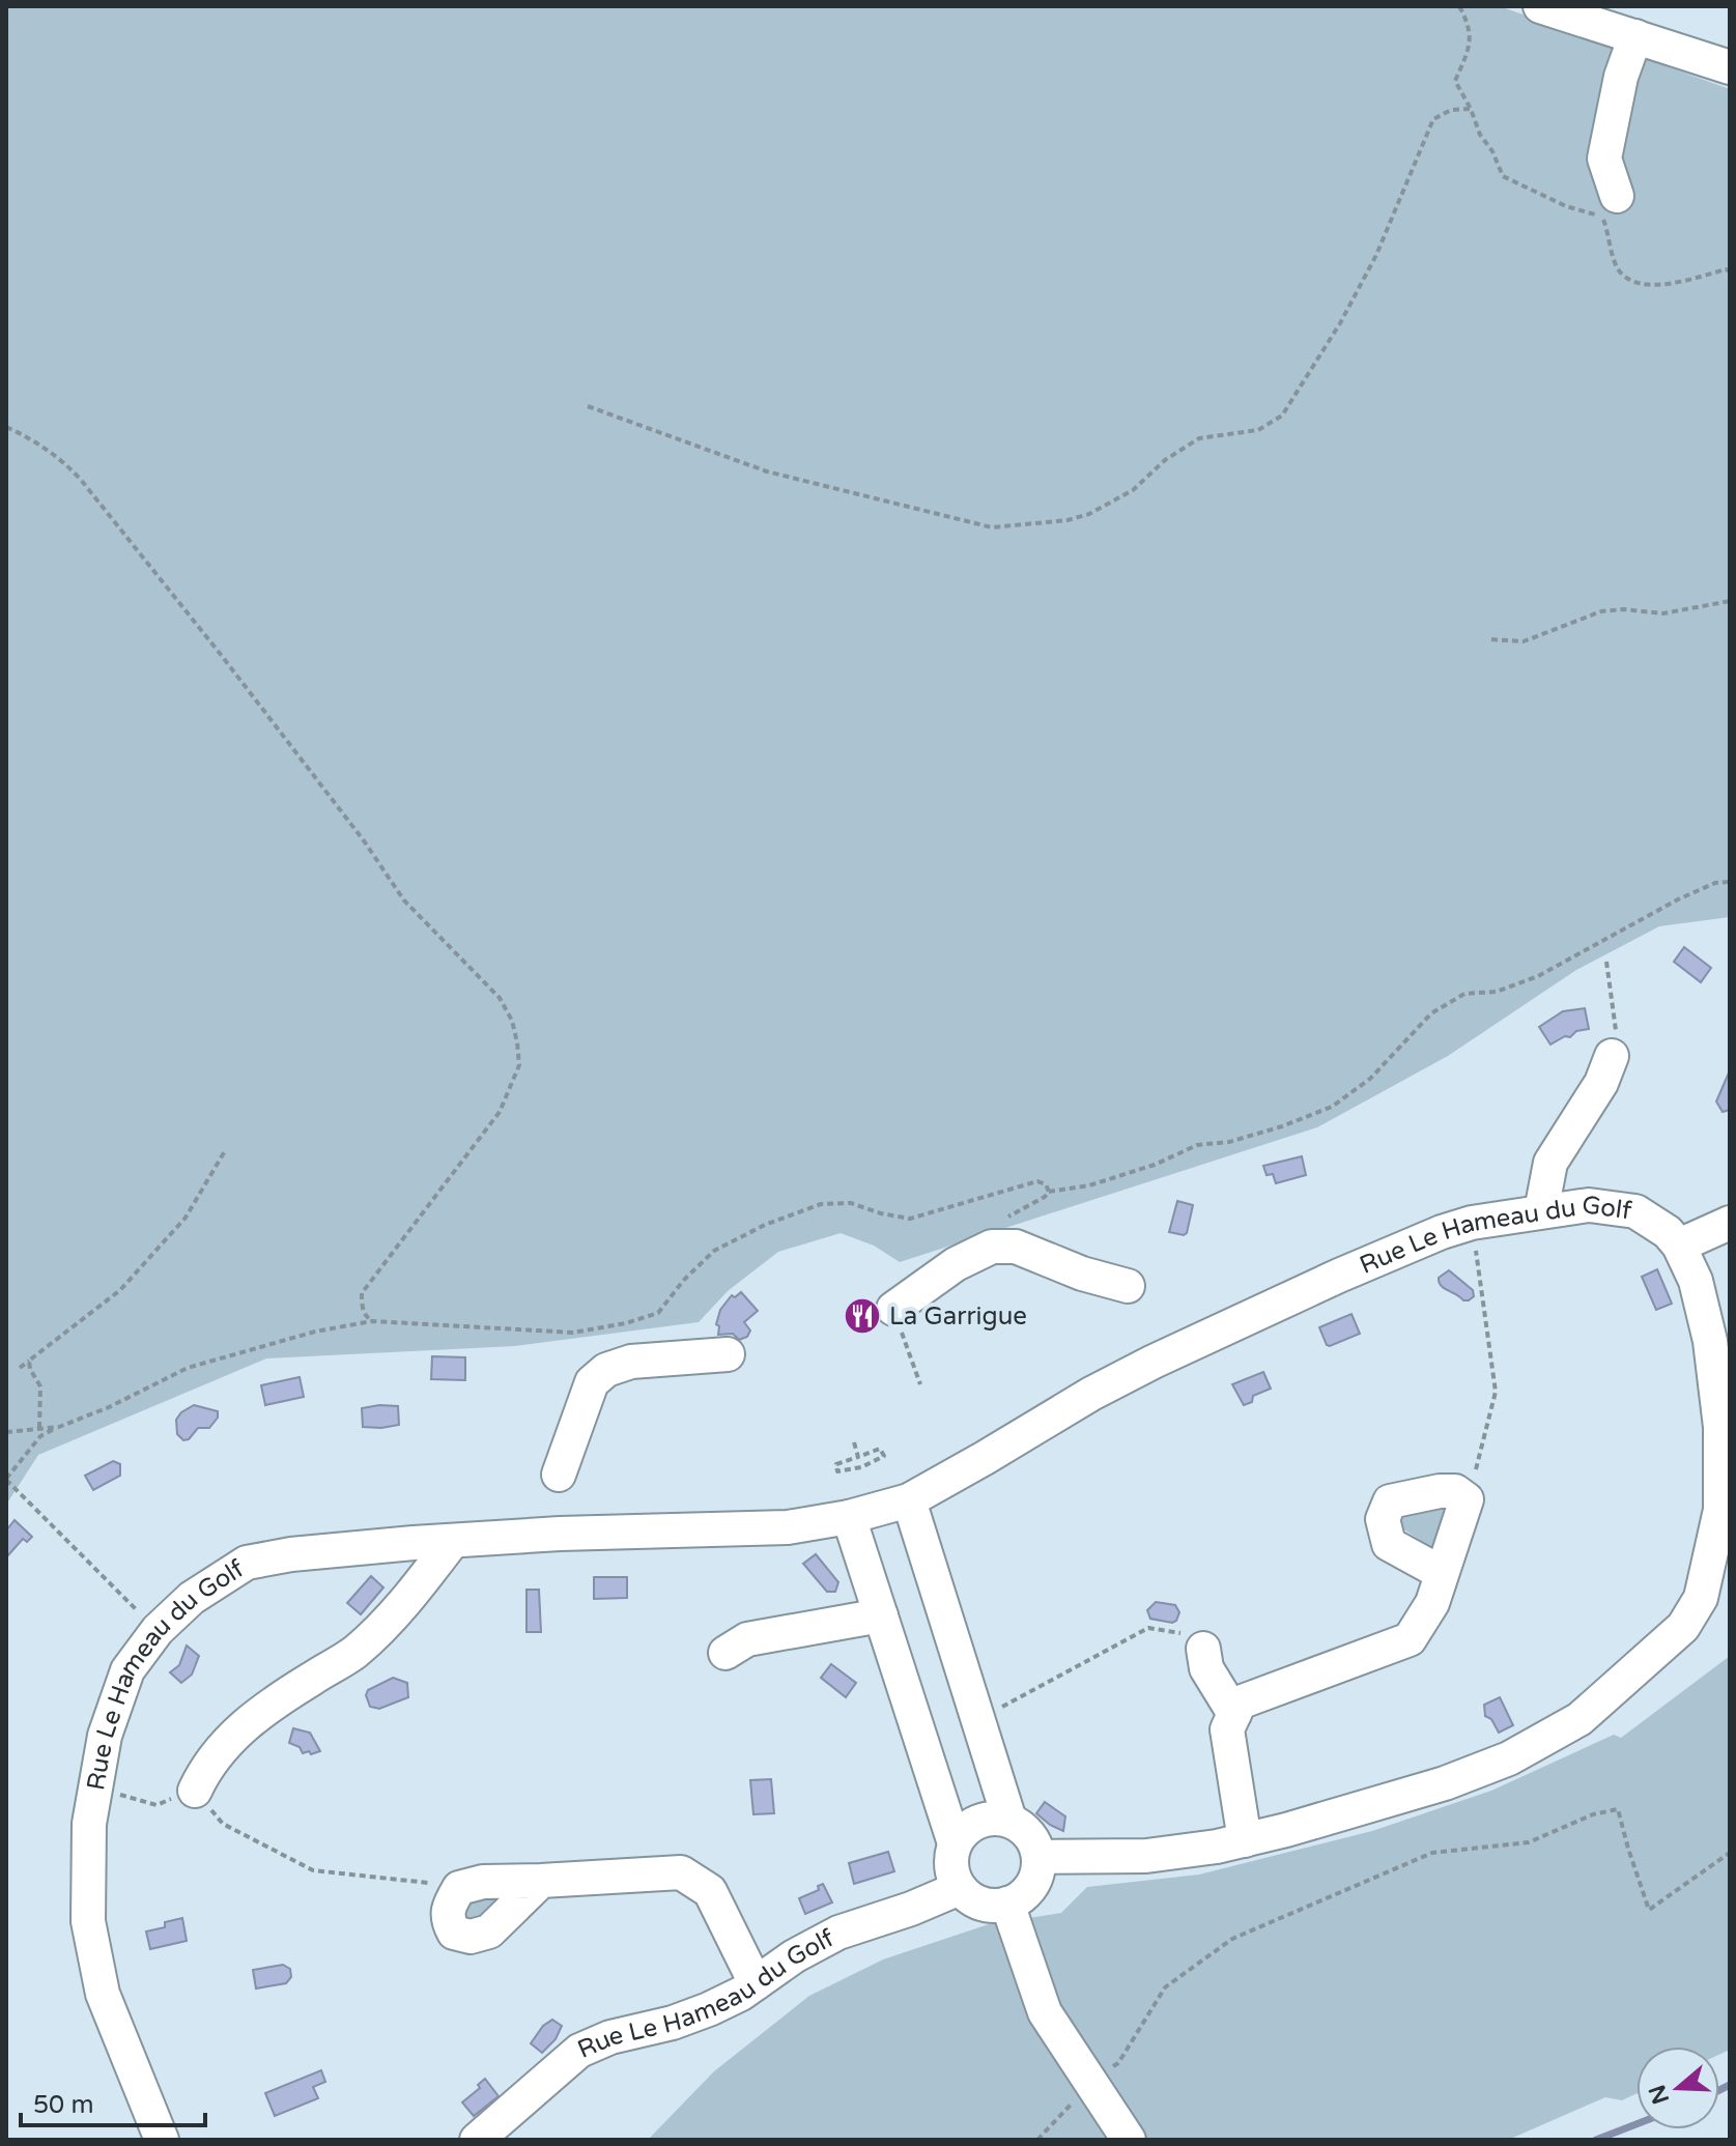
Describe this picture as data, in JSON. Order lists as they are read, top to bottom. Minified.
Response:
{"streets":{"street":["Rue Le Hameau du Golf"]},"places":{"restaurant":["La Garrigue"]},"scale_bar":"50 m","north":"left"}
